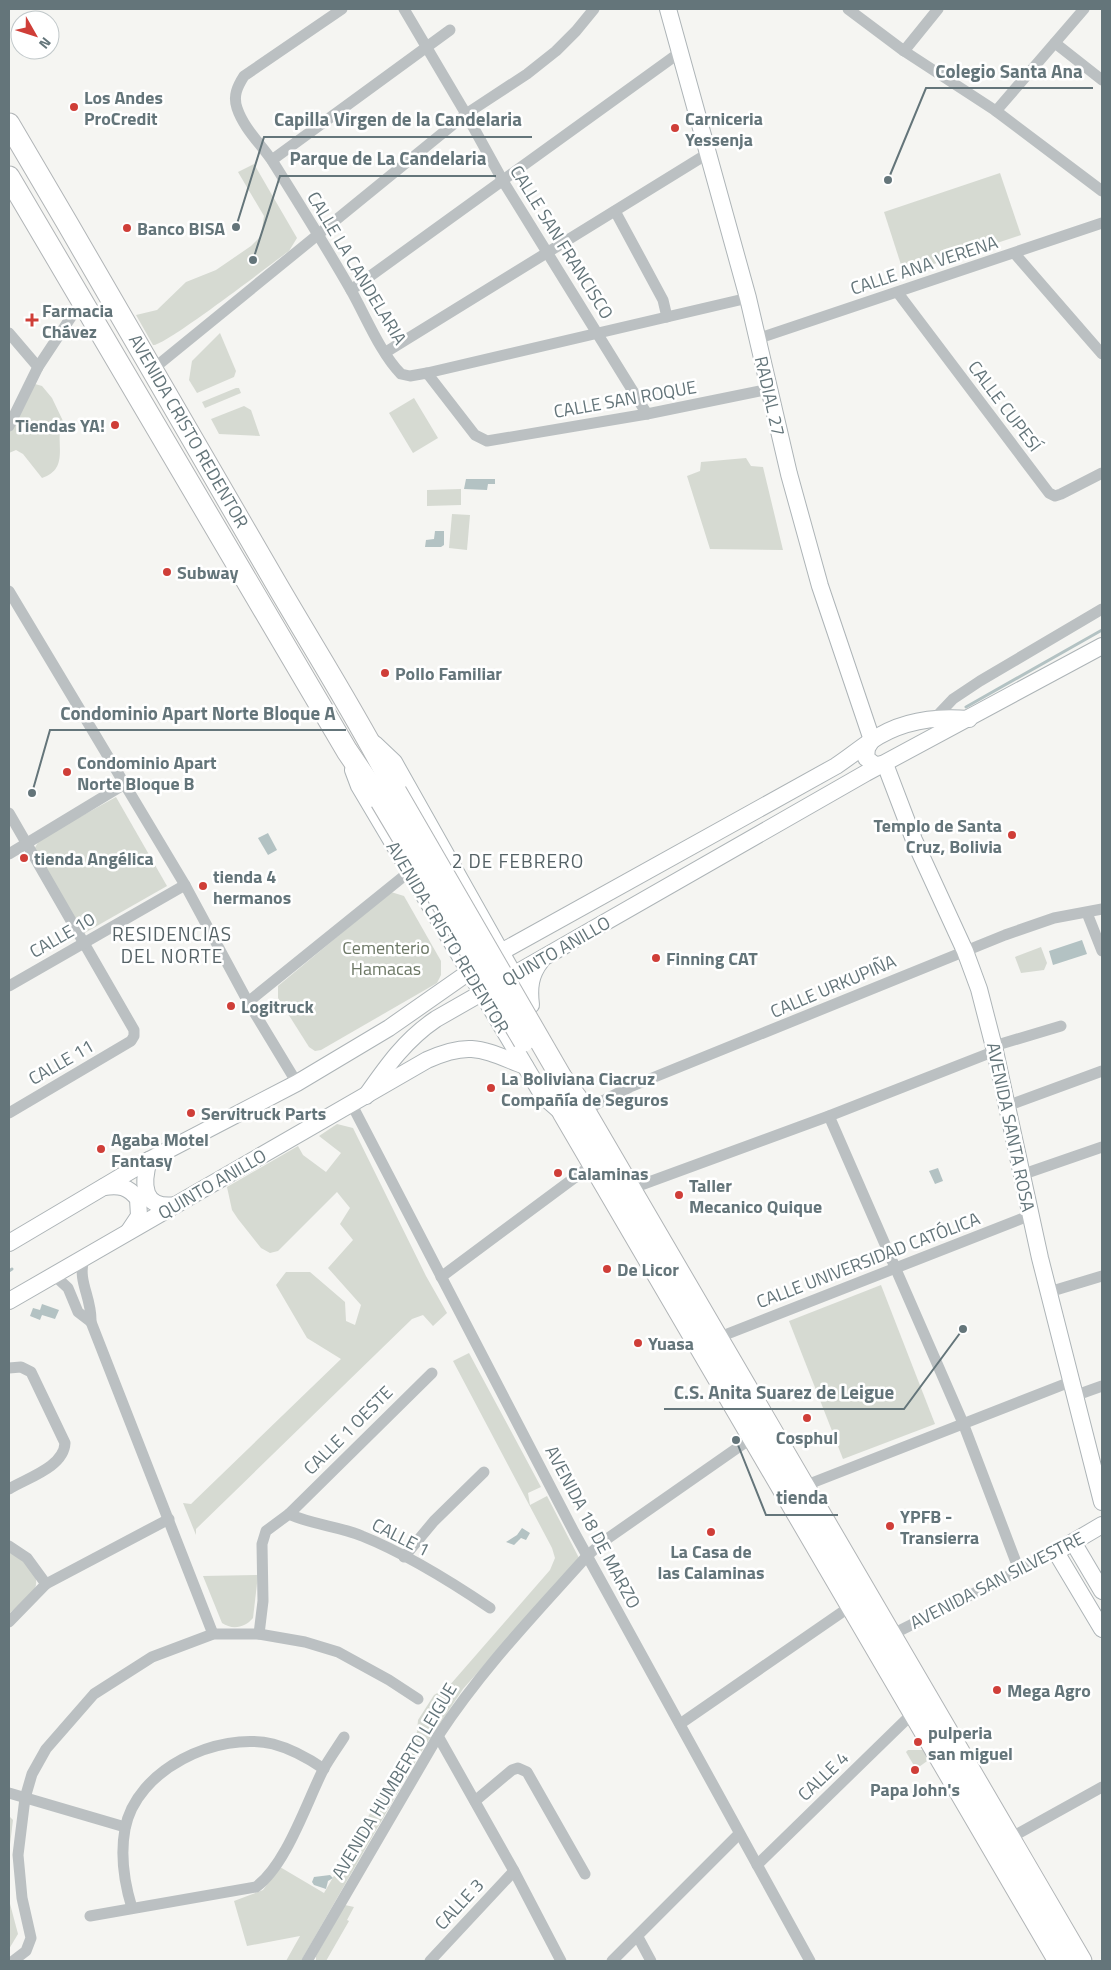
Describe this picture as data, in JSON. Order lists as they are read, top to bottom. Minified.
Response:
{"streets":{"highway":["AVENIDA CRISTO REDENTOR"],"street":["CALLE SAN FRANCISCO","CALLE ANA VERENA","CALLE LA CANDELARIA","RADIAL 27","CALLE SAN ROQUE","CALLE CUPESÍ","CALLE 10","QUINTO ANILLO","CALLE URKUPIÑA","CALLE 11","AVENIDA SANTA ROSA","CALLE UNIVERSIDAD CATÓLICA","CALLE 1 OESTE","AVENIDA 18 DE MARZO","CALLE 1","AVENIDA SAN SILVESTRE","CALLE 4","AVENIDA HUMBERTO LEIGUE","CALLE 3"]},"crossings":[["CALLE SAN FRANCISCO","CALLE SAN ROQUE"],["CALLE ANA VERENA","RADIAL 27"],["CALLE ANA VERENA","CALLE CUPESÍ"],["CALLE LA CANDELARIA","CALLE SAN ROQUE"],["RADIAL 27","CALLE SAN ROQUE"],["RADIAL 27","QUINTO ANILLO"],["RADIAL 27","AVENIDA SANTA ROSA"],["AVENIDA CRISTO REDENTOR","QUINTO ANILLO"],["AVENIDA CRISTO REDENTOR","CALLE URKUPIÑA"],["AVENIDA CRISTO REDENTOR","CALLE UNIVERSIDAD CATÓLICA"],["AVENIDA CRISTO REDENTOR","AVENIDA SAN SILVESTRE"],["AVENIDA CRISTO REDENTOR","CALLE 4"],["AVENIDA CRISTO REDENTOR","AVENIDA HUMBERTO LEIGUE"],["CALLE 10","CALLE 11"],["QUINTO ANILLO","AVENIDA SANTA ROSA"],["QUINTO ANILLO","AVENIDA 18 DE MARZO"],["CALLE URKUPIÑA","AVENIDA SANTA ROSA"],["AVENIDA SANTA ROSA","CALLE UNIVERSIDAD CATÓLICA"],["CALLE 1 OESTE","CALLE 1"],["AVENIDA 18 DE MARZO","CALLE 4"],["AVENIDA 18 DE MARZO","AVENIDA HUMBERTO LEIGUE"]],"districts":["2 DE FEBRERO","RESIDENCIAS DEL NORTE"],"parks":["Cementerio Hamacas"],"places":{"other":["Los Andes ProCredit","Carniceria Yessenja","Colegio Santa Ana","Capilla Virgen de la Candelaria","Banco BISA","Parque de La Candelaria","Tiendas YA!","Subway","Pollo Familiar","Condominio Apart Norte Bloque B","Condominio Apart Norte Bloque A","Templo de Santa Cruz, Bolivia","tienda Angélica","tienda 4 hermanos","Finning CAT","Logitruck","La Boliviana Ciacruz Compañía de Seguros","Servitruck Parts","Agaba Motel Fantasy","Calaminas","Taller Mecanico Quique","De Licor","C.S. Anita Suarez de Leigue","Yuasa","Cosphul","tienda","YPFB - Transierra","La Casa de las Calaminas","Mega Agro","pulperia san miguel","Papa John's"],"health":["Farmacia Chávez"]},"north":"bottom right"}
